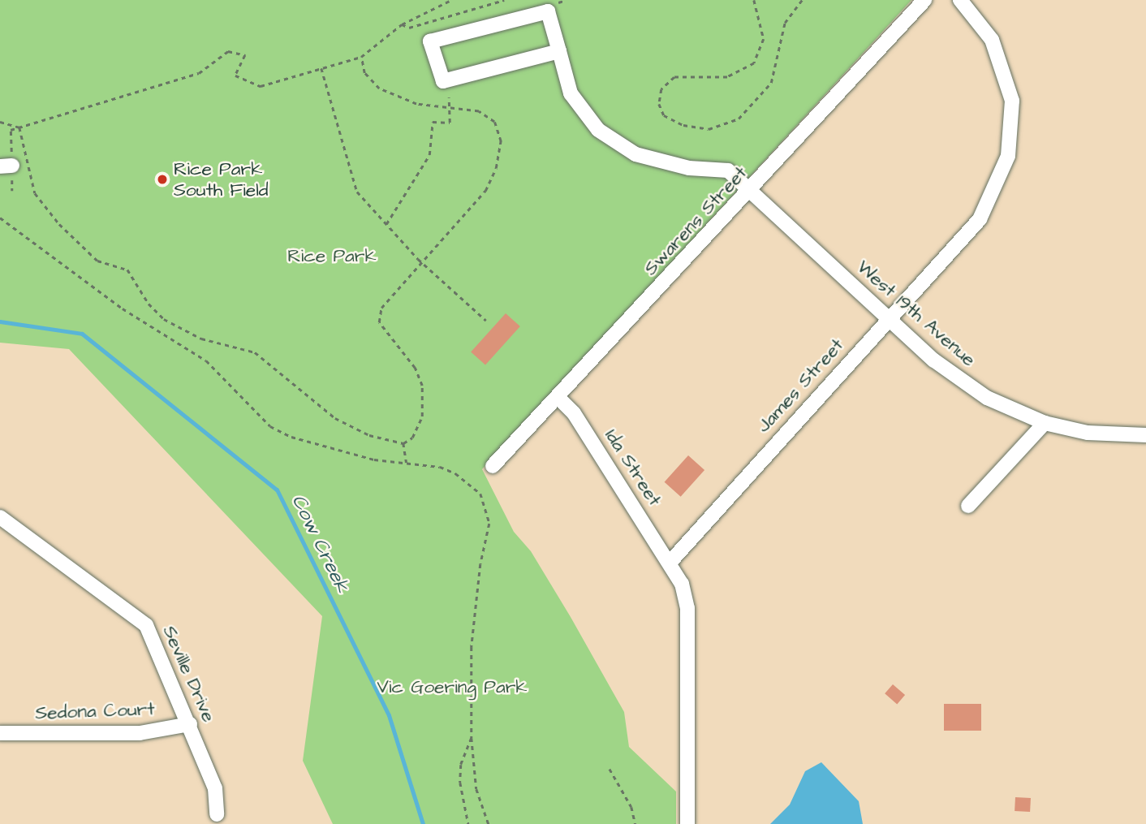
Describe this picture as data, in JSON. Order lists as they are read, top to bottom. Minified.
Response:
{"streets":{"street":["Swarens Street","West 19th Avenue","James Street","Ida Street","Seville Drive","Sedona Court"]},"crossings":[["Swarens Street","West 19th Avenue"],["Swarens Street","Ida Street"],["West 19th Avenue","James Street"],["James Street","Ida Street"],["Seville Drive","Sedona Court"]],"water":["Cow Creek"],"parks":["Rice Park","Vic Goering Park"],"places":["Rice Park South Field"]}
